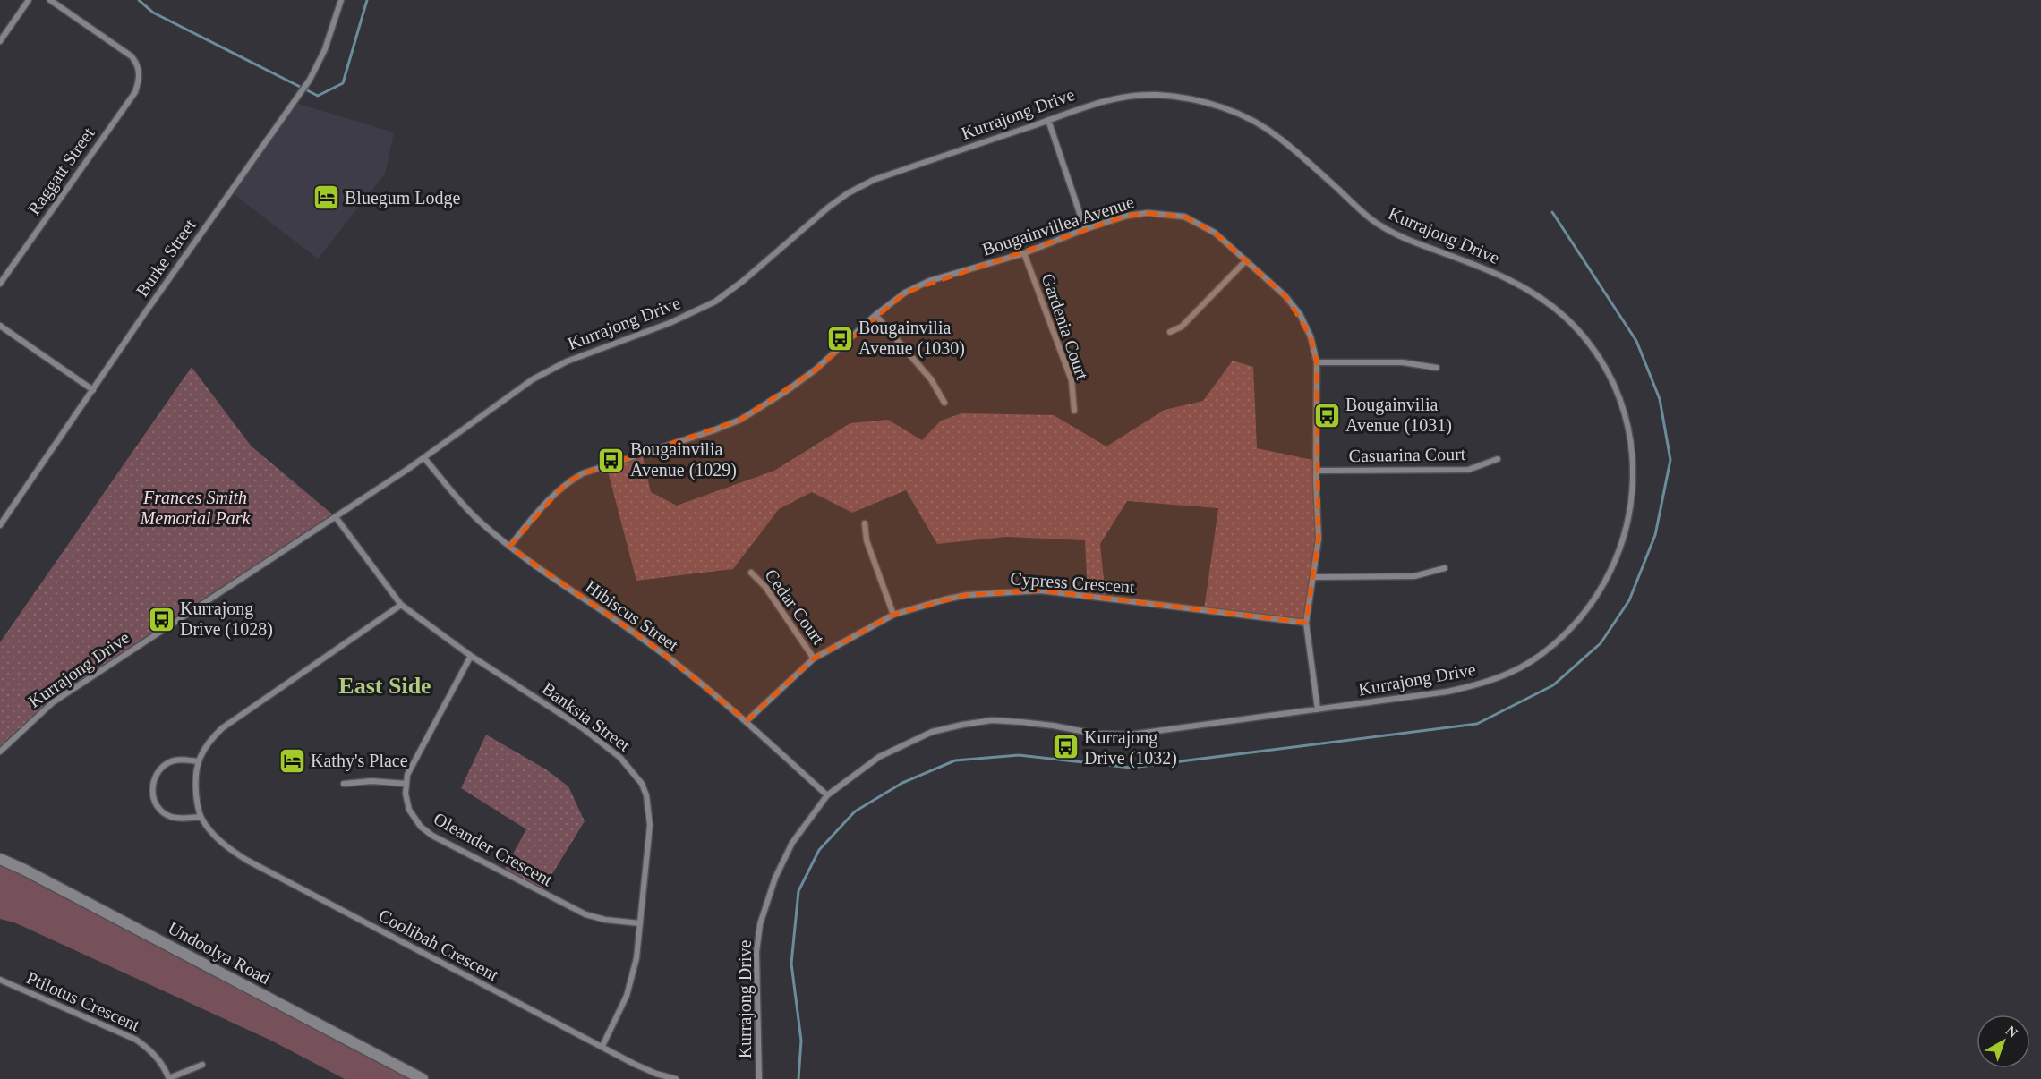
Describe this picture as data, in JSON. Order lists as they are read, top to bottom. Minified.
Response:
{"streets":{"main road":["Undoolya Road"],"street":["Kurrajong Drive","Raggatt Street","Bougainvillea Avenue","Burke Street","Gardenia Court","Casuarina Court","Cypress Crescent","Cedar Court","Hibiscus Street","Banksia Street","Oleander Crescent","Coolibah Crescent","Ptilotus Crescent"]},"crossings":[["Kurrajong Drive","Bougainvillea Avenue"],["Kurrajong Drive","Hibiscus Street"],["Kurrajong Drive","Banksia Street"],["Bougainvillea Avenue","Gardenia Court"],["Bougainvillea Avenue","Casuarina Court"],["Bougainvillea Avenue","Cypress Crescent"],["Bougainvillea Avenue","Hibiscus Street"],["Cypress Crescent","Cedar Court"],["Cypress Crescent","Hibiscus Street"],["Banksia Street","Oleander Crescent"],["Banksia Street","Coolibah Crescent"]],"districts":["East Side"],"parks":["Frances Smith Memorial Park"],"places":{"hotel":["Bluegum Lodge","Kathy's Place"],"bus stop":["Bougainvilia Avenue (1030)","Bougainvilia Avenue (1031)","Bougainvilia Avenue (1029)","Kurrajong Drive (1028)","Kurrajong Drive (1032)"]},"north":"top right"}
